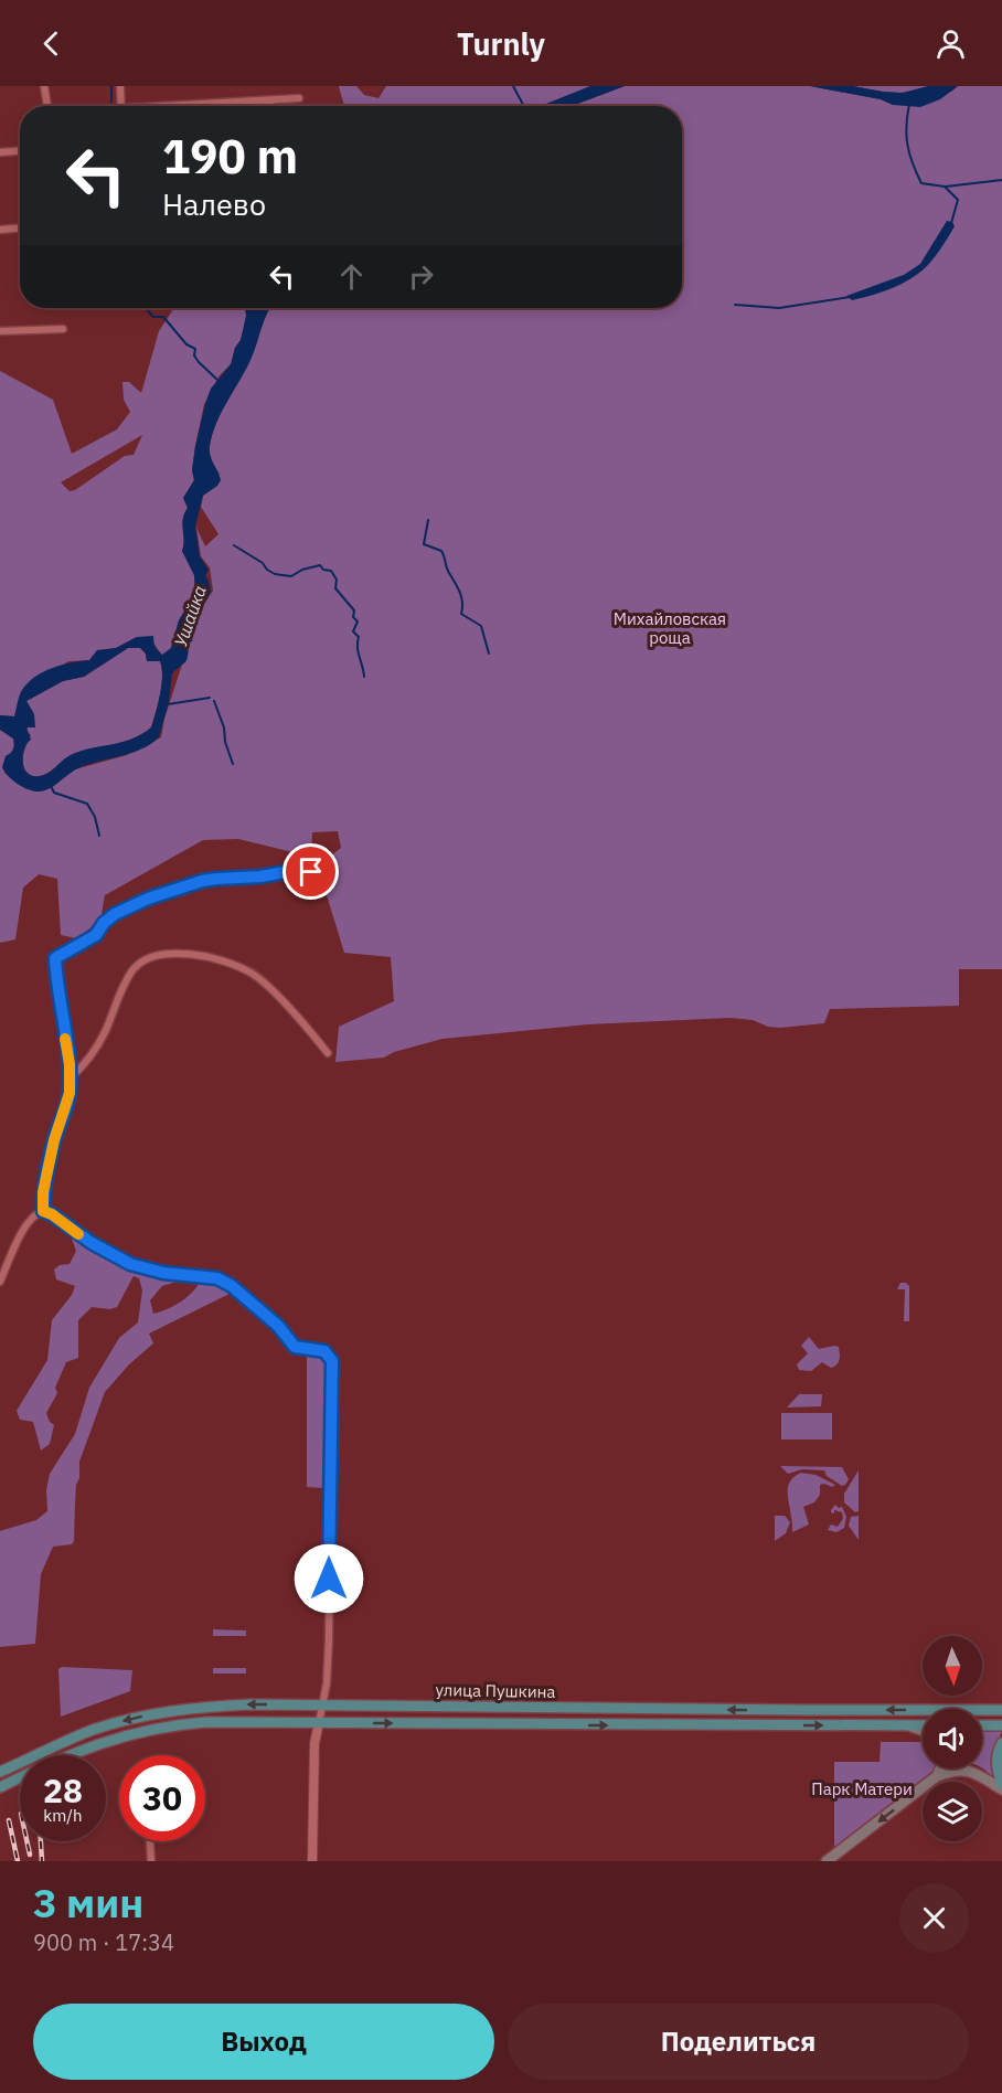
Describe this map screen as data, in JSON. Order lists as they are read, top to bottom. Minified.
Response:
{"streets":{"main road":["улица Пушкина"]},"water":["Ушайка"],"parks":["Михайловская роща","Парк Матери"],"north":"bottom","page":{"header":"Turnly","turn":["190 m","Налево"],"speed":"28 km/h","limit":"30","heading":["3 мин","900 m · 17:34"],"buttons":["Выход","Поделиться"]}}
